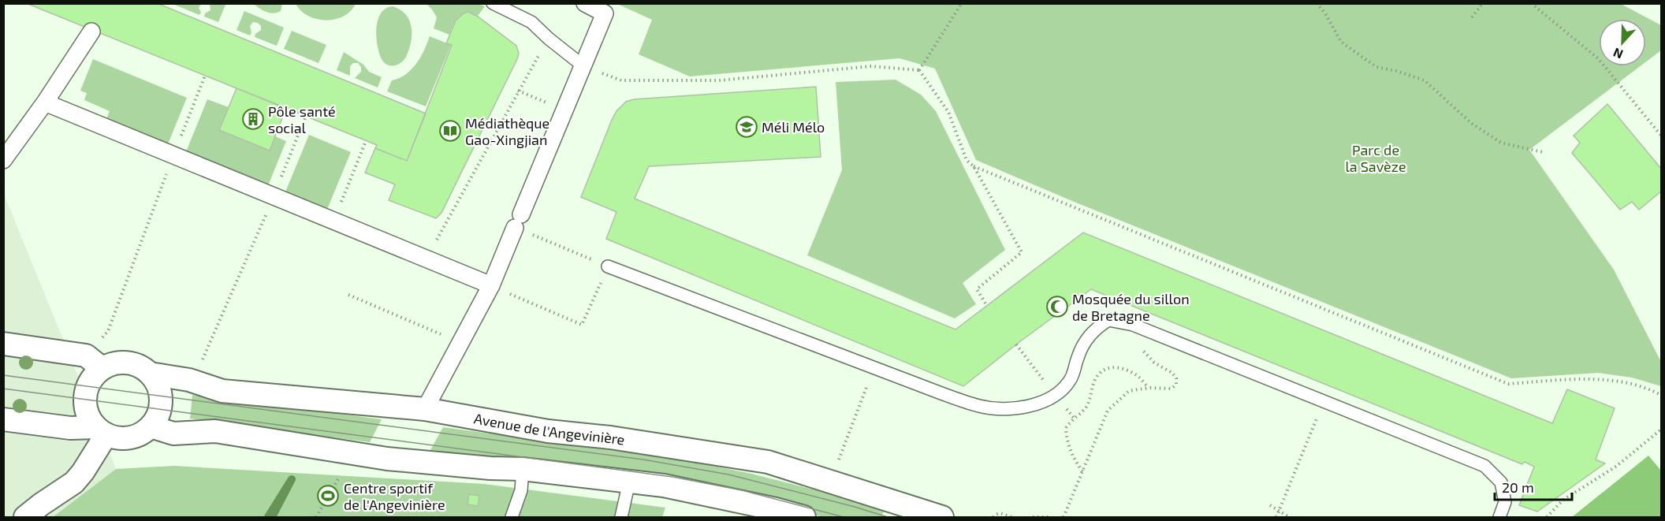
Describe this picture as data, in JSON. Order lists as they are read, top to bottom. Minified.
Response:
{"streets":{"street":["Avenue de l'Angevinière"]},"parks":["Parc de la Savèze"],"places":{"building":["Pôle santé social"],"school or university":["Méli Mélo"],"library":["Médiathèque Gao-Xingjian"],"mosque":["Mosquée du sillon de Bretagne"],"sports":["Centre sportif de l'Angevinière"]},"scale_bar":"20 m","north":"bottom"}
